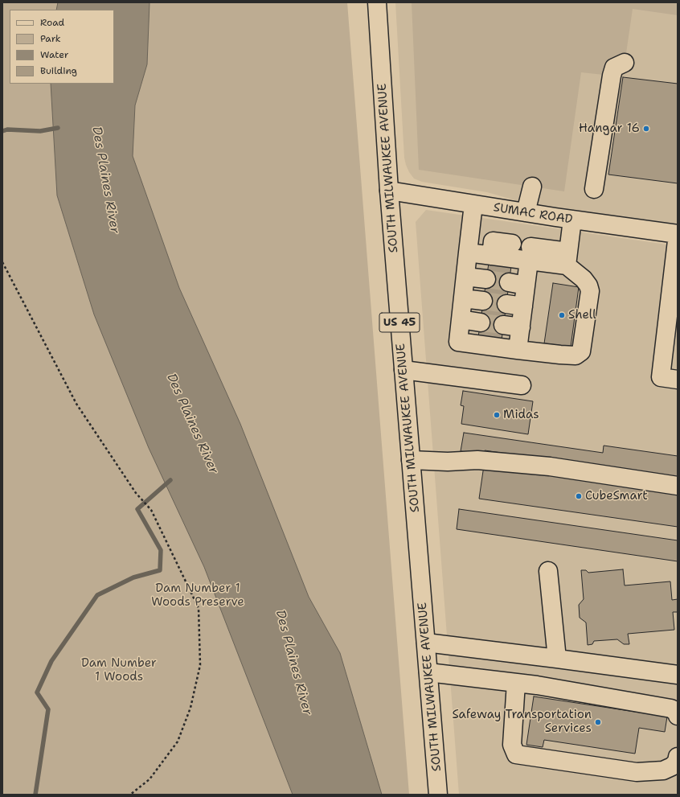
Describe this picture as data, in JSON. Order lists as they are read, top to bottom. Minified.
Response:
{"streets":{"main road":["SOUTH MILWAUKEE AVENUE","SUMAC ROAD","US 45"]},"crossings":[["SOUTH MILWAUKEE AVENUE","SUMAC ROAD"]],"water":["Des Plaines River"],"parks":["Dam Number 1 Woods Preserve","Dam Number 1 Woods"],"places":["Hangar 16","Shell","Midas","CubeSmart","Safeway Transportation Services"],"legend":["Road","Park","Water","Building"]}
